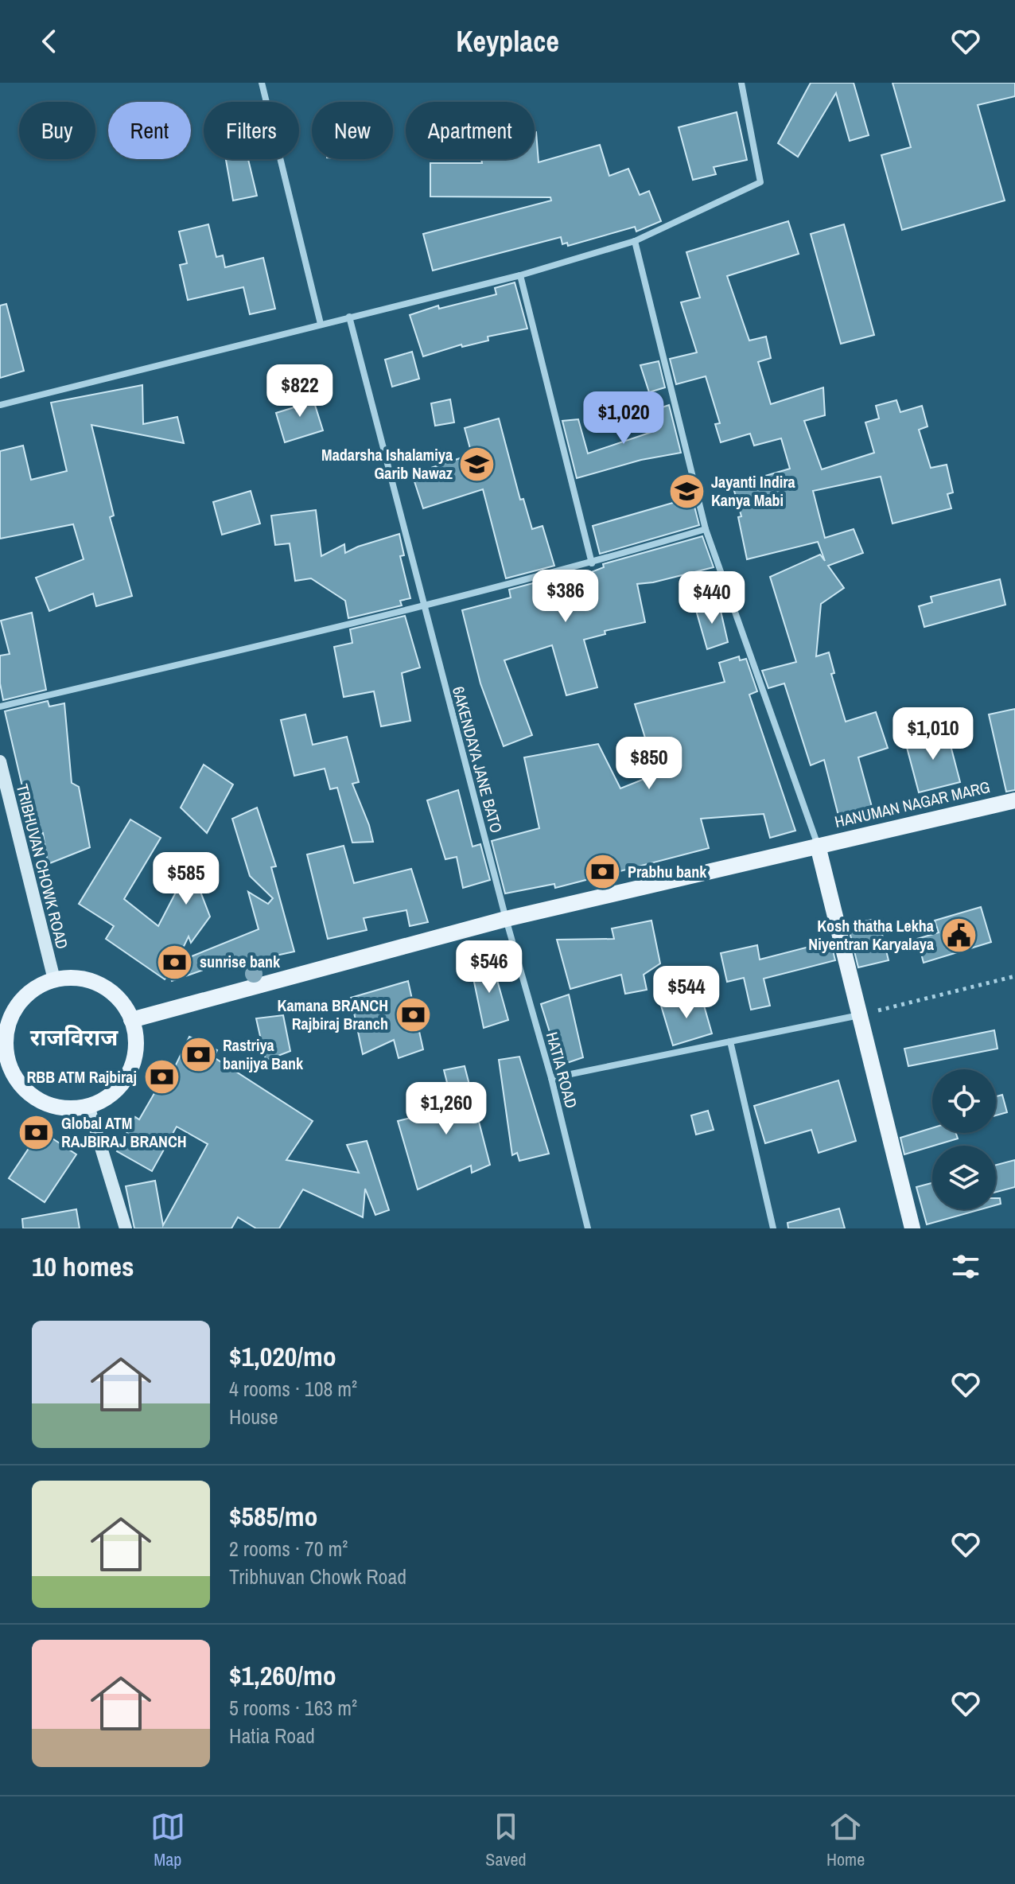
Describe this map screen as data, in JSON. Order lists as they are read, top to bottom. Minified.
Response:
{"streets":{"main road":["HANUMAN NAGAR MARG","TRIBHUVAN CHOWK ROAD"],"street":["6AKENDAYA JANE BATO","HATIA ROAD"]},"crossings":[["6AKENDAYA JANE BATO","HANUMAN NAGAR MARG"],["6AKENDAYA JANE BATO","HATIA ROAD"],["HANUMAN NAGAR MARG","TRIBHUVAN CHOWK ROAD"],["HANUMAN NAGAR MARG","HATIA ROAD"]],"districts":["राजविराज"],"places":{"school or university":["Madarsha Ishalamiya Garib Nawaz","Jayanti Indira Kanya Mabi"],"bank":["Prabhu bank","sunrise bank","Kamana BRANCH Rajbiraj Branch","Rastriya banijya Bank","RBB ATM Rajbiraj","Global ATM RAJBIRAJ BRANCH"],"public building":["Kosh thatha Lekha Niyentran Karyalaya"]},"page":{"header":"Keyplace","chip":["Buy","Rent","Filters","New","Apartment"],"price":["$822","$1,020","$386","$440","$1,010","$850","$585","$546","$544","$1,260"],"heading":"10 homes","list":[{"name":"$1,020/mo","note":"4 rooms · 108 m² · House"},{"name":"$585/mo","note":"2 rooms · 70 m² · Tribhuvan Chowk Road"},{"name":"$1,260/mo","note":"5 rooms · 163 m² · Hatia Road"}],"tabs":["Map","Saved","Home"]}}
